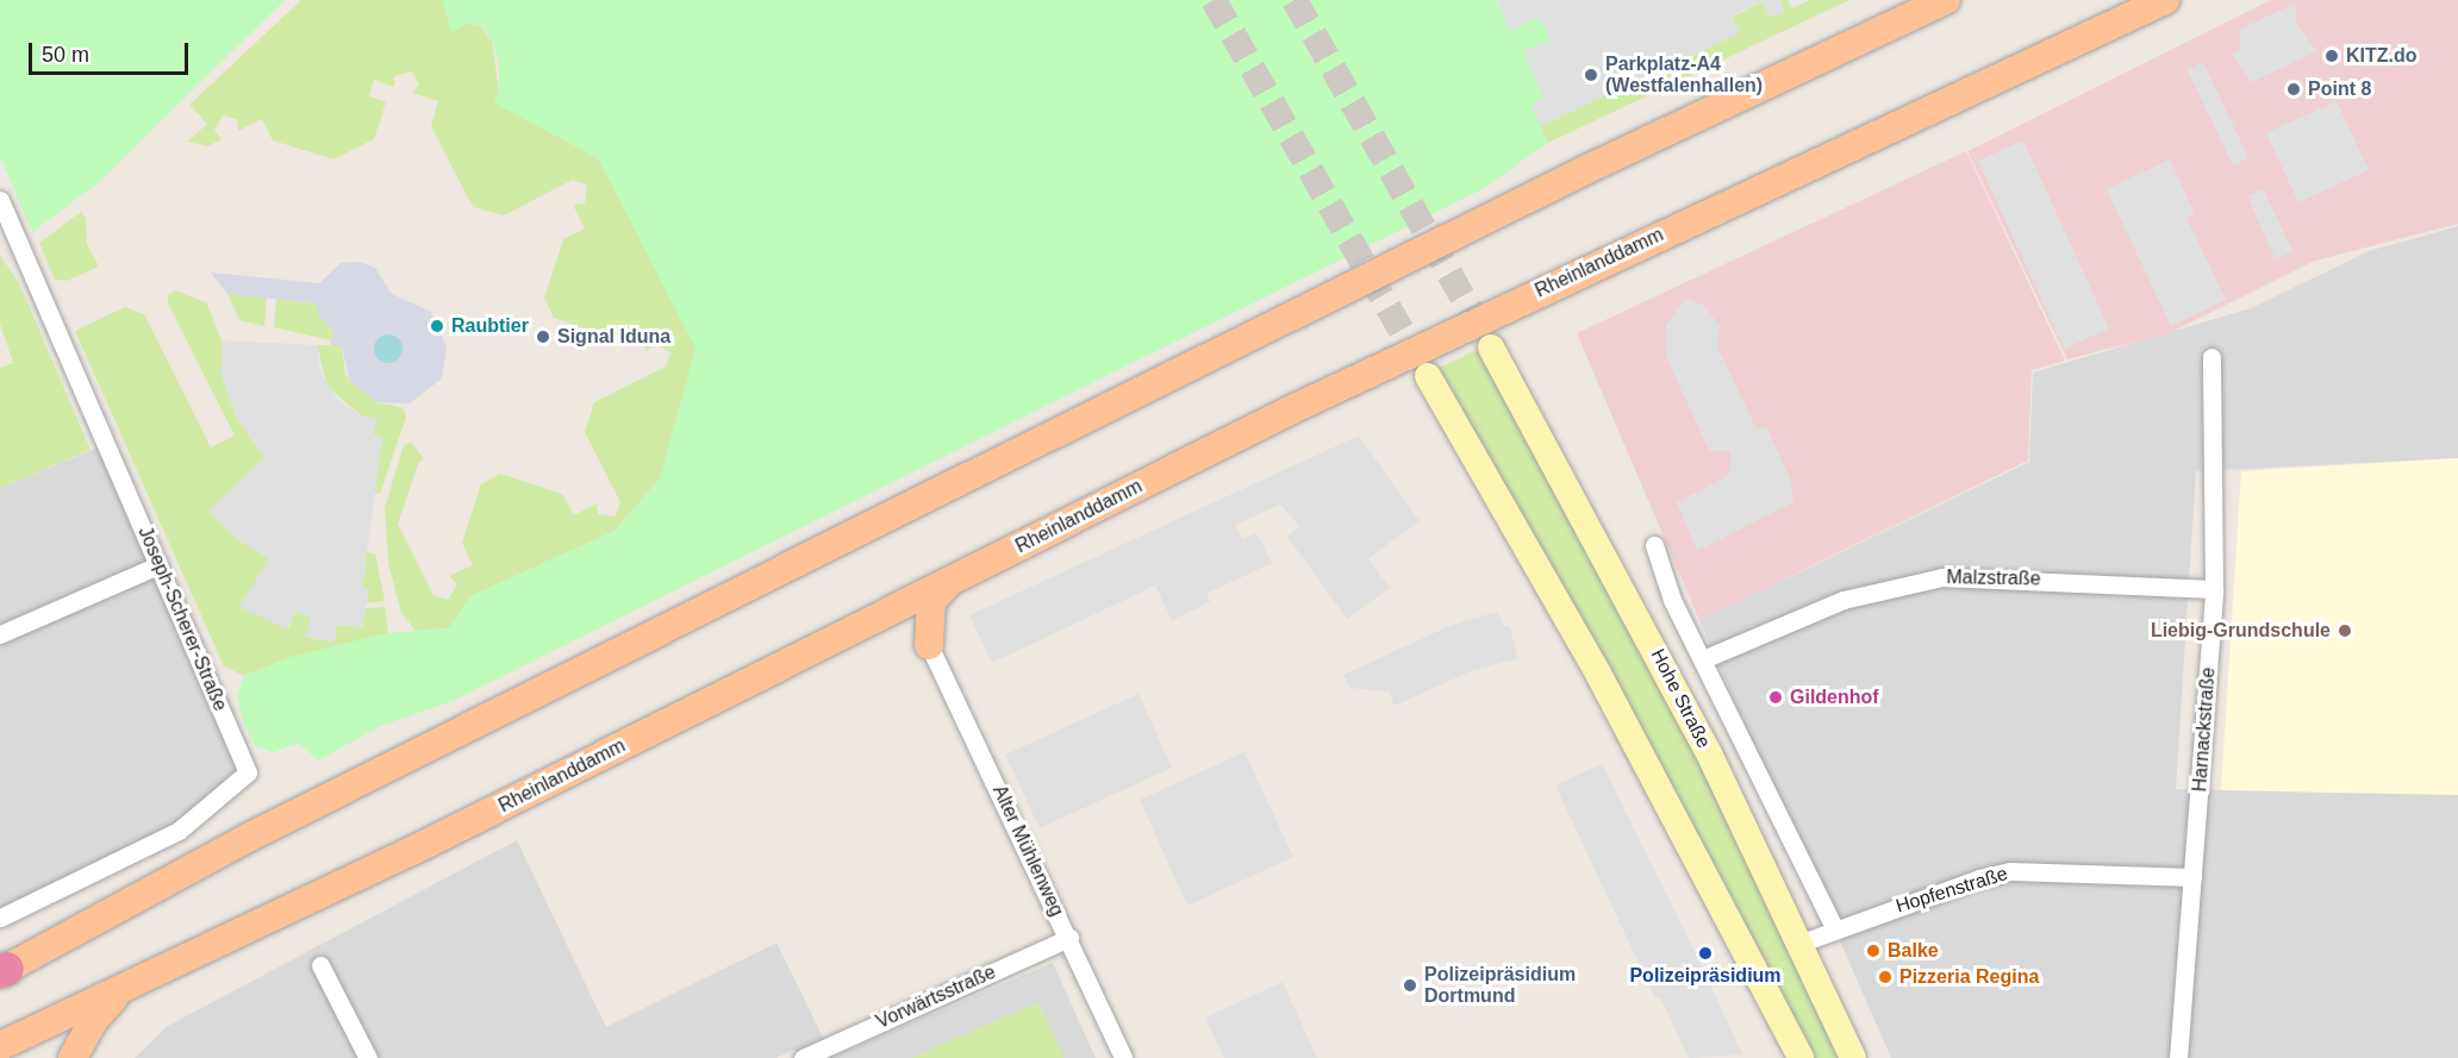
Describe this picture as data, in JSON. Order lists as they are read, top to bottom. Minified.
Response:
{"streets":{"main road":["Rheinlanddamm","Hohe Straße"],"street":["Malzstraße","Joseph-Scherer-Straße","Harnackstraße","Alter Mühlenweg","Hopfenstraße","Vorwärtsstraße"]},"crossings":[["Malzstraße","Hohe Straße"],["Malzstraße","Harnackstraße"],["Hohe Straße","Hopfenstraße"],["Harnackstraße","Hopfenstraße"],["Alter Mühlenweg","Vorwärtsstraße"]],"places":["KITZ.do","Parkplatz-A4 (Westfalenhallen)","Point 8","Raubtier","Signal Iduna","Liebig-Grundschule","Gildenhof","Balke","Polizeipräsidium","Pizzeria Regina","Polizeipräsidium Dortmund"],"scale_bar":"50 m"}
